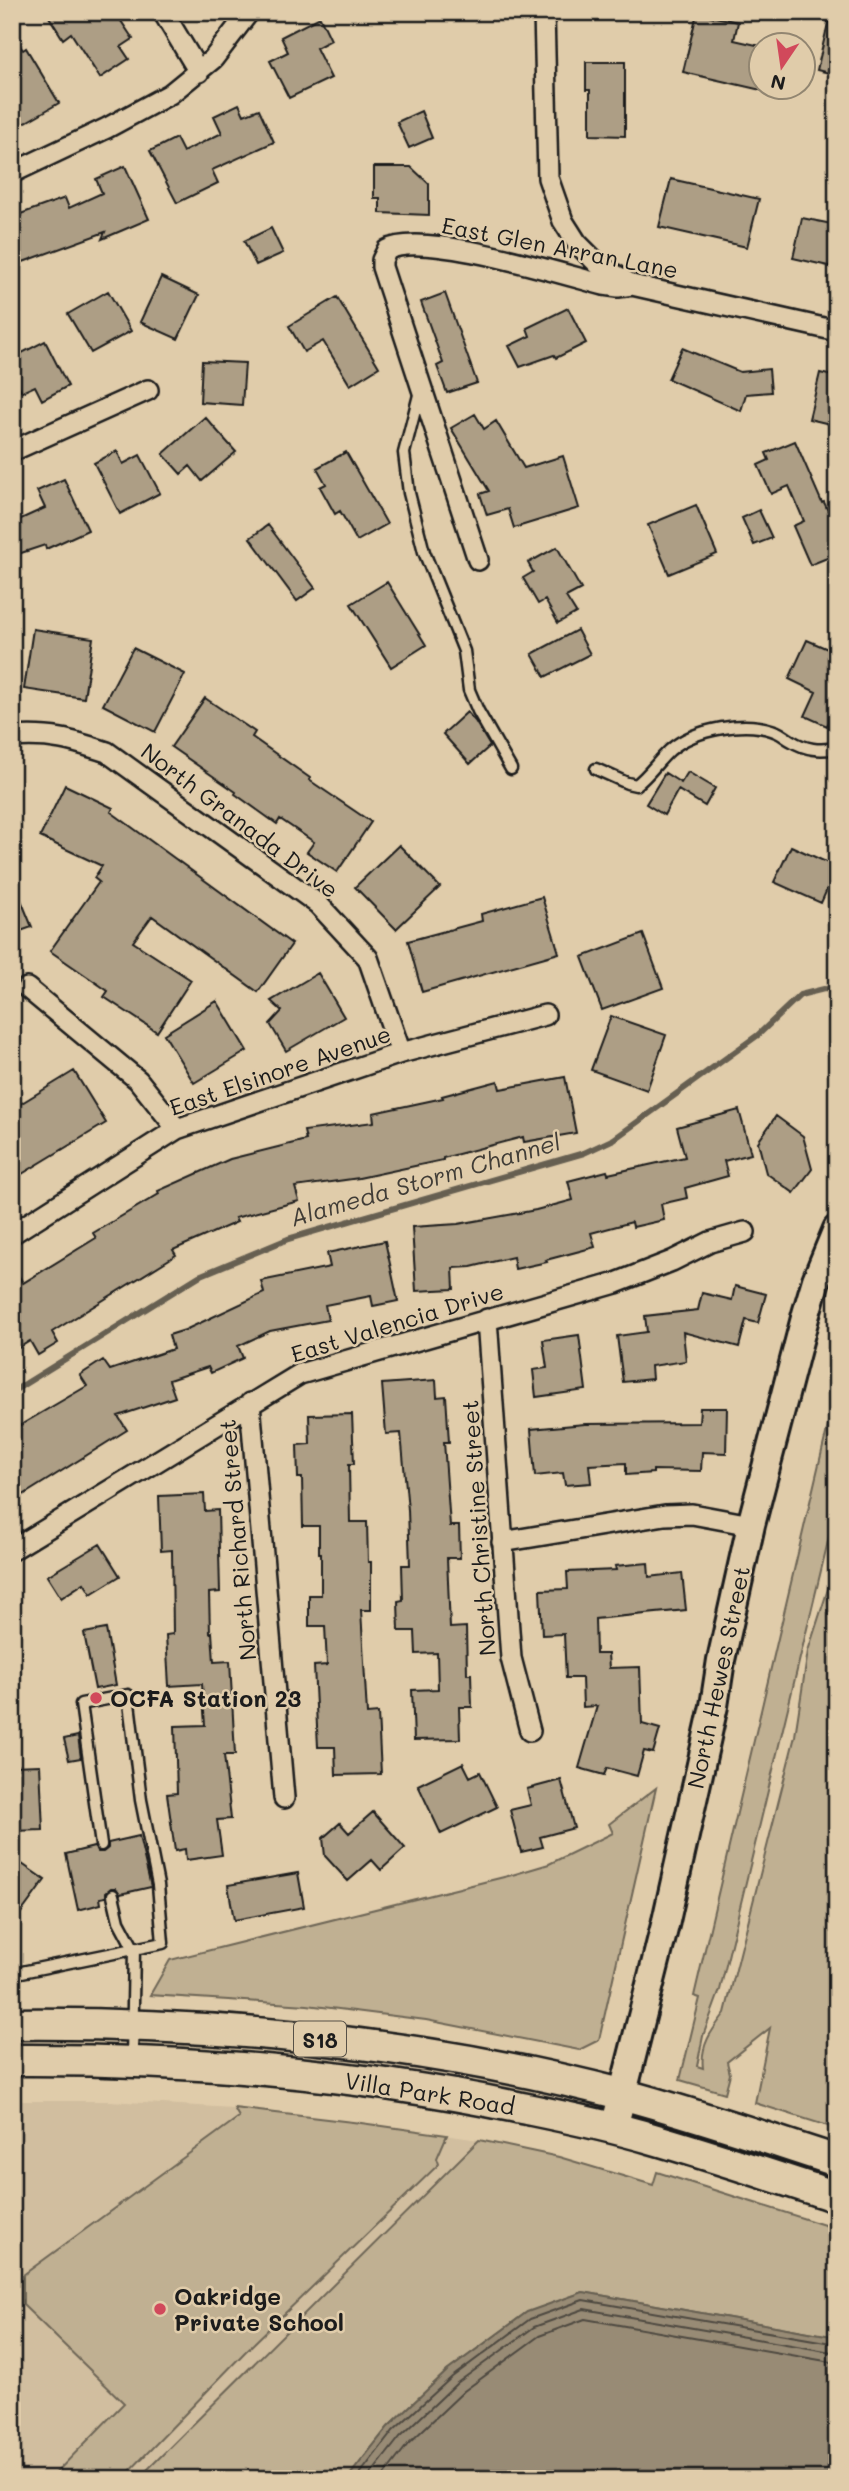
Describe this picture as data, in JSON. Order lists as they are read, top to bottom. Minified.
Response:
{"streets":{"main road":["North Hewes Street","S18","Villa Park Road"],"street":["East Glen Arran Lane","North Granada Drive","East Elsinore Avenue","East Valencia Drive","North Christine Street","North Richard Street"]},"crossings":[["North Granada Drive","East Elsinore Avenue"],["East Valencia Drive","North Christine Street"],["East Valencia Drive","North Richard Street"],["North Hewes Street","Villa Park Road"]],"water":["Alameda Storm Channel"],"places":["OCFA Station 23","Oakridge Private School"],"north":"bottom"}
